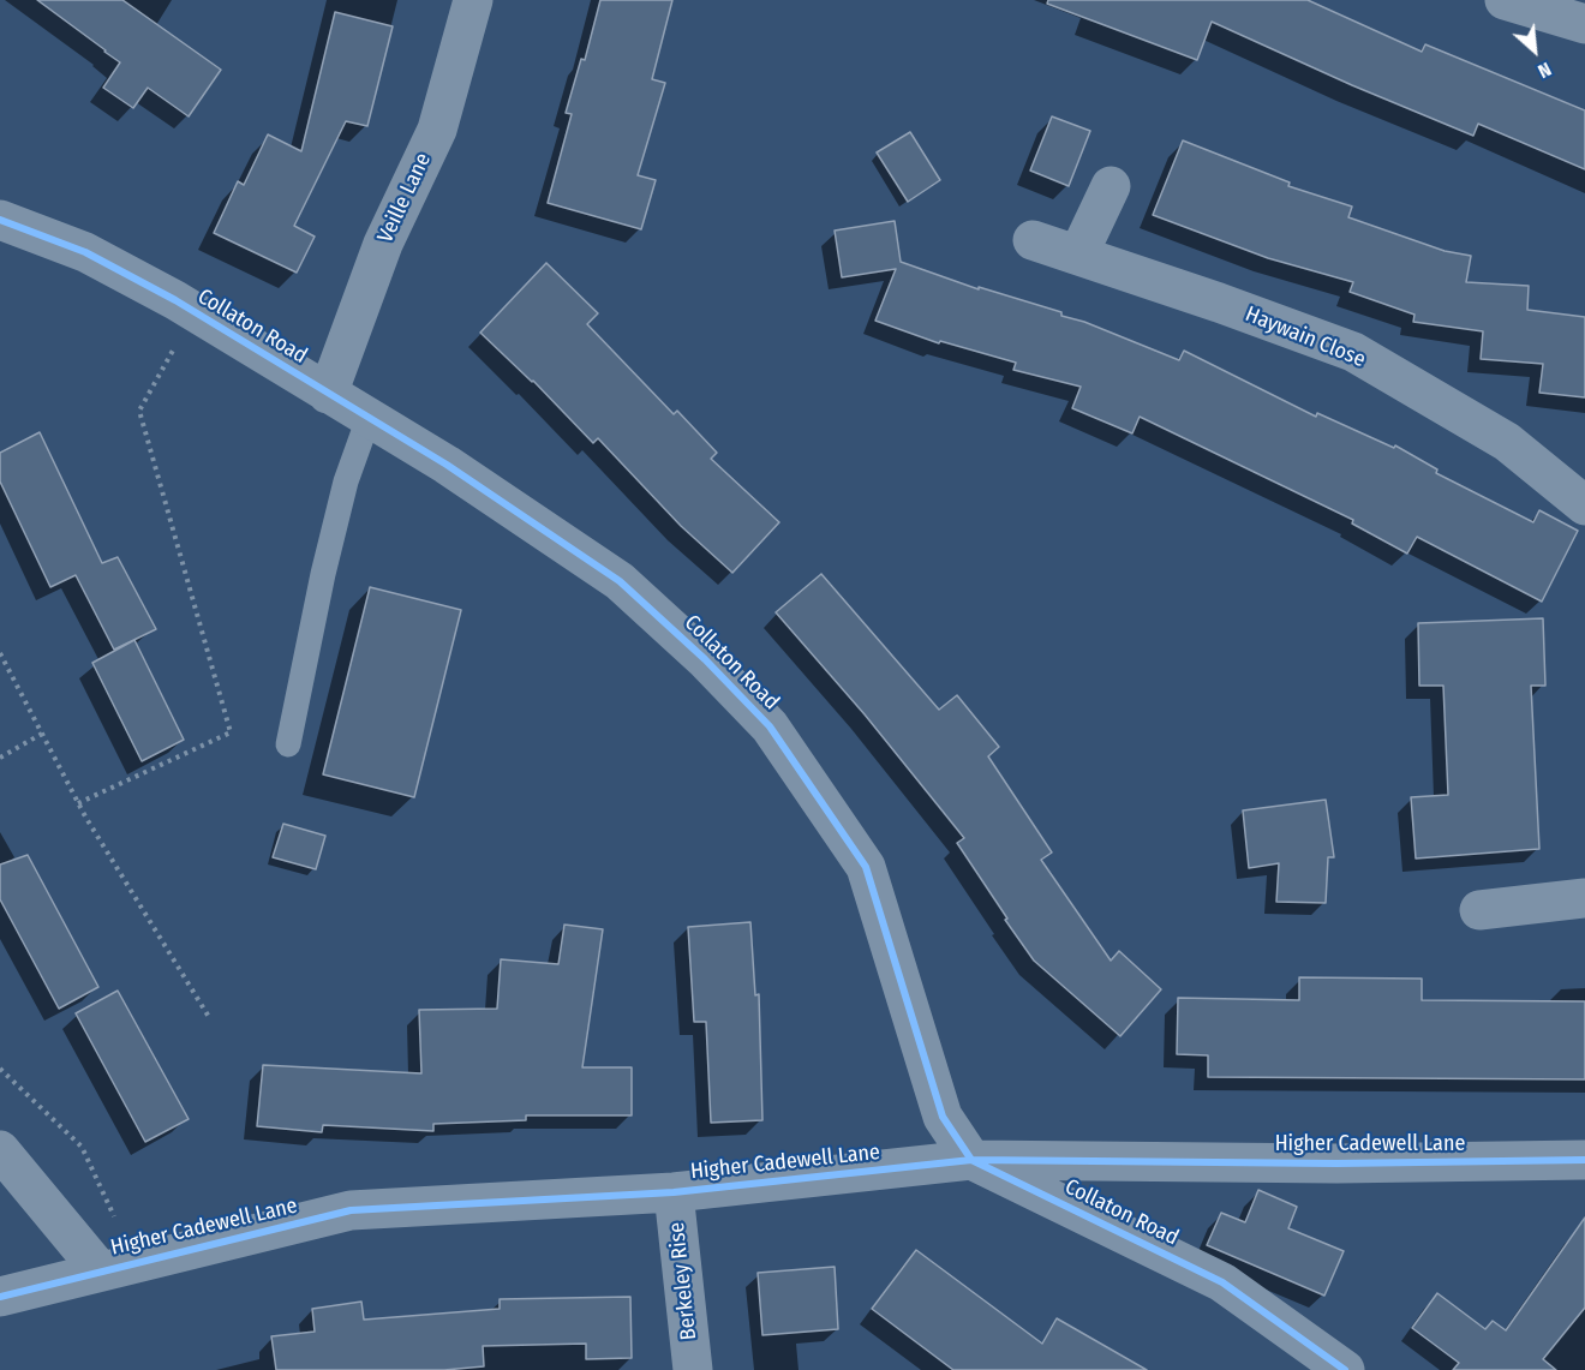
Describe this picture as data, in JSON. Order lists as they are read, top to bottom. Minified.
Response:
{"streets":{"street":["Veille Lane","Collaton Road","Haywain Close","Higher Cadewell Lane","Berkeley Rise"]},"crossings":[["Veille Lane","Collaton Road"],["Collaton Road","Higher Cadewell Lane"],["Higher Cadewell Lane","Berkeley Rise"]],"north":"bottom right"}
